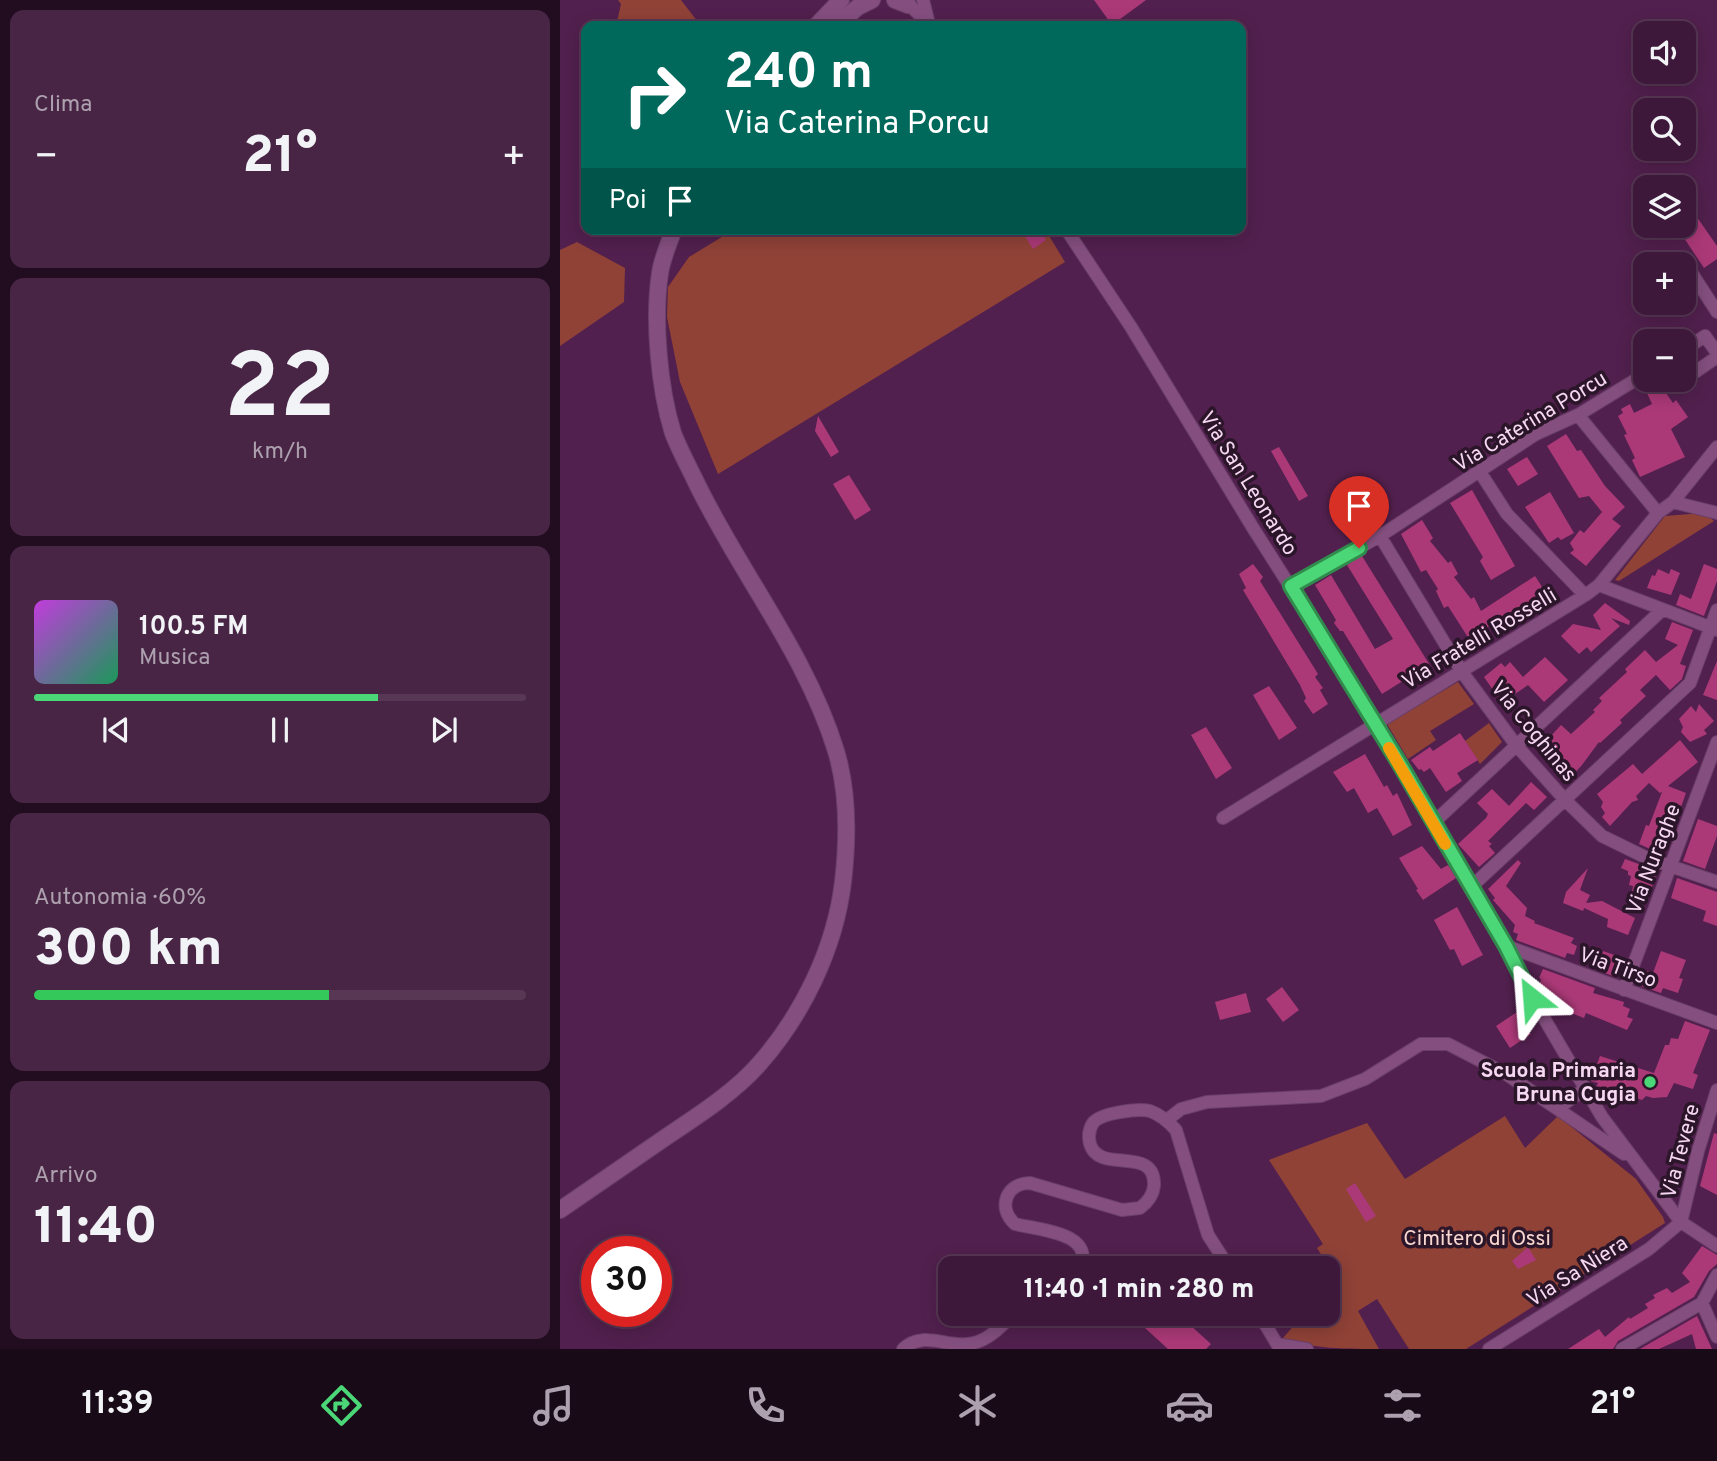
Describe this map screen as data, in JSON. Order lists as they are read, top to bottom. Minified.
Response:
{"streets":{"street":["Via Caterina Porcu","Via San Leonardo","Via Fratelli Rosselli","Via Coghinas","Via Nuraghe","Via Tirso","Via Tevere","Via Sa Niera"]},"crossings":[["Via Caterina Porcu","Via San Leonardo"],["Via Caterina Porcu","Via Coghinas"],["Via San Leonardo","Via Fratelli Rosselli"],["Via San Leonardo","Via Tirso"],["Via San Leonardo","Via Tevere"],["Via San Leonardo","Via Sa Niera"],["Via Fratelli Rosselli","Via Coghinas"],["Via Coghinas","Via Nuraghe"],["Via Nuraghe","Via Tirso"],["Via Tevere","Via Sa Niera"]],"parks":["Cimitero di Ossi"],"places":["Scuola Primaria Bruna Cugia"],"page":{"tile":["Clima",["22","km/h"],["Autonomia · 60%","300 km"],["Arrivo","11:40"]],"map_buttons":["+","−"],"turn":["240 m","Via Caterina Porcu"],"heat":["−","21°","+"],"then":"Poi","song":["100.5 FM","Musica"],"limit":"30","trip":"11:40 · 1 min · 280 m","tabs":["11:39","21°"]}}
